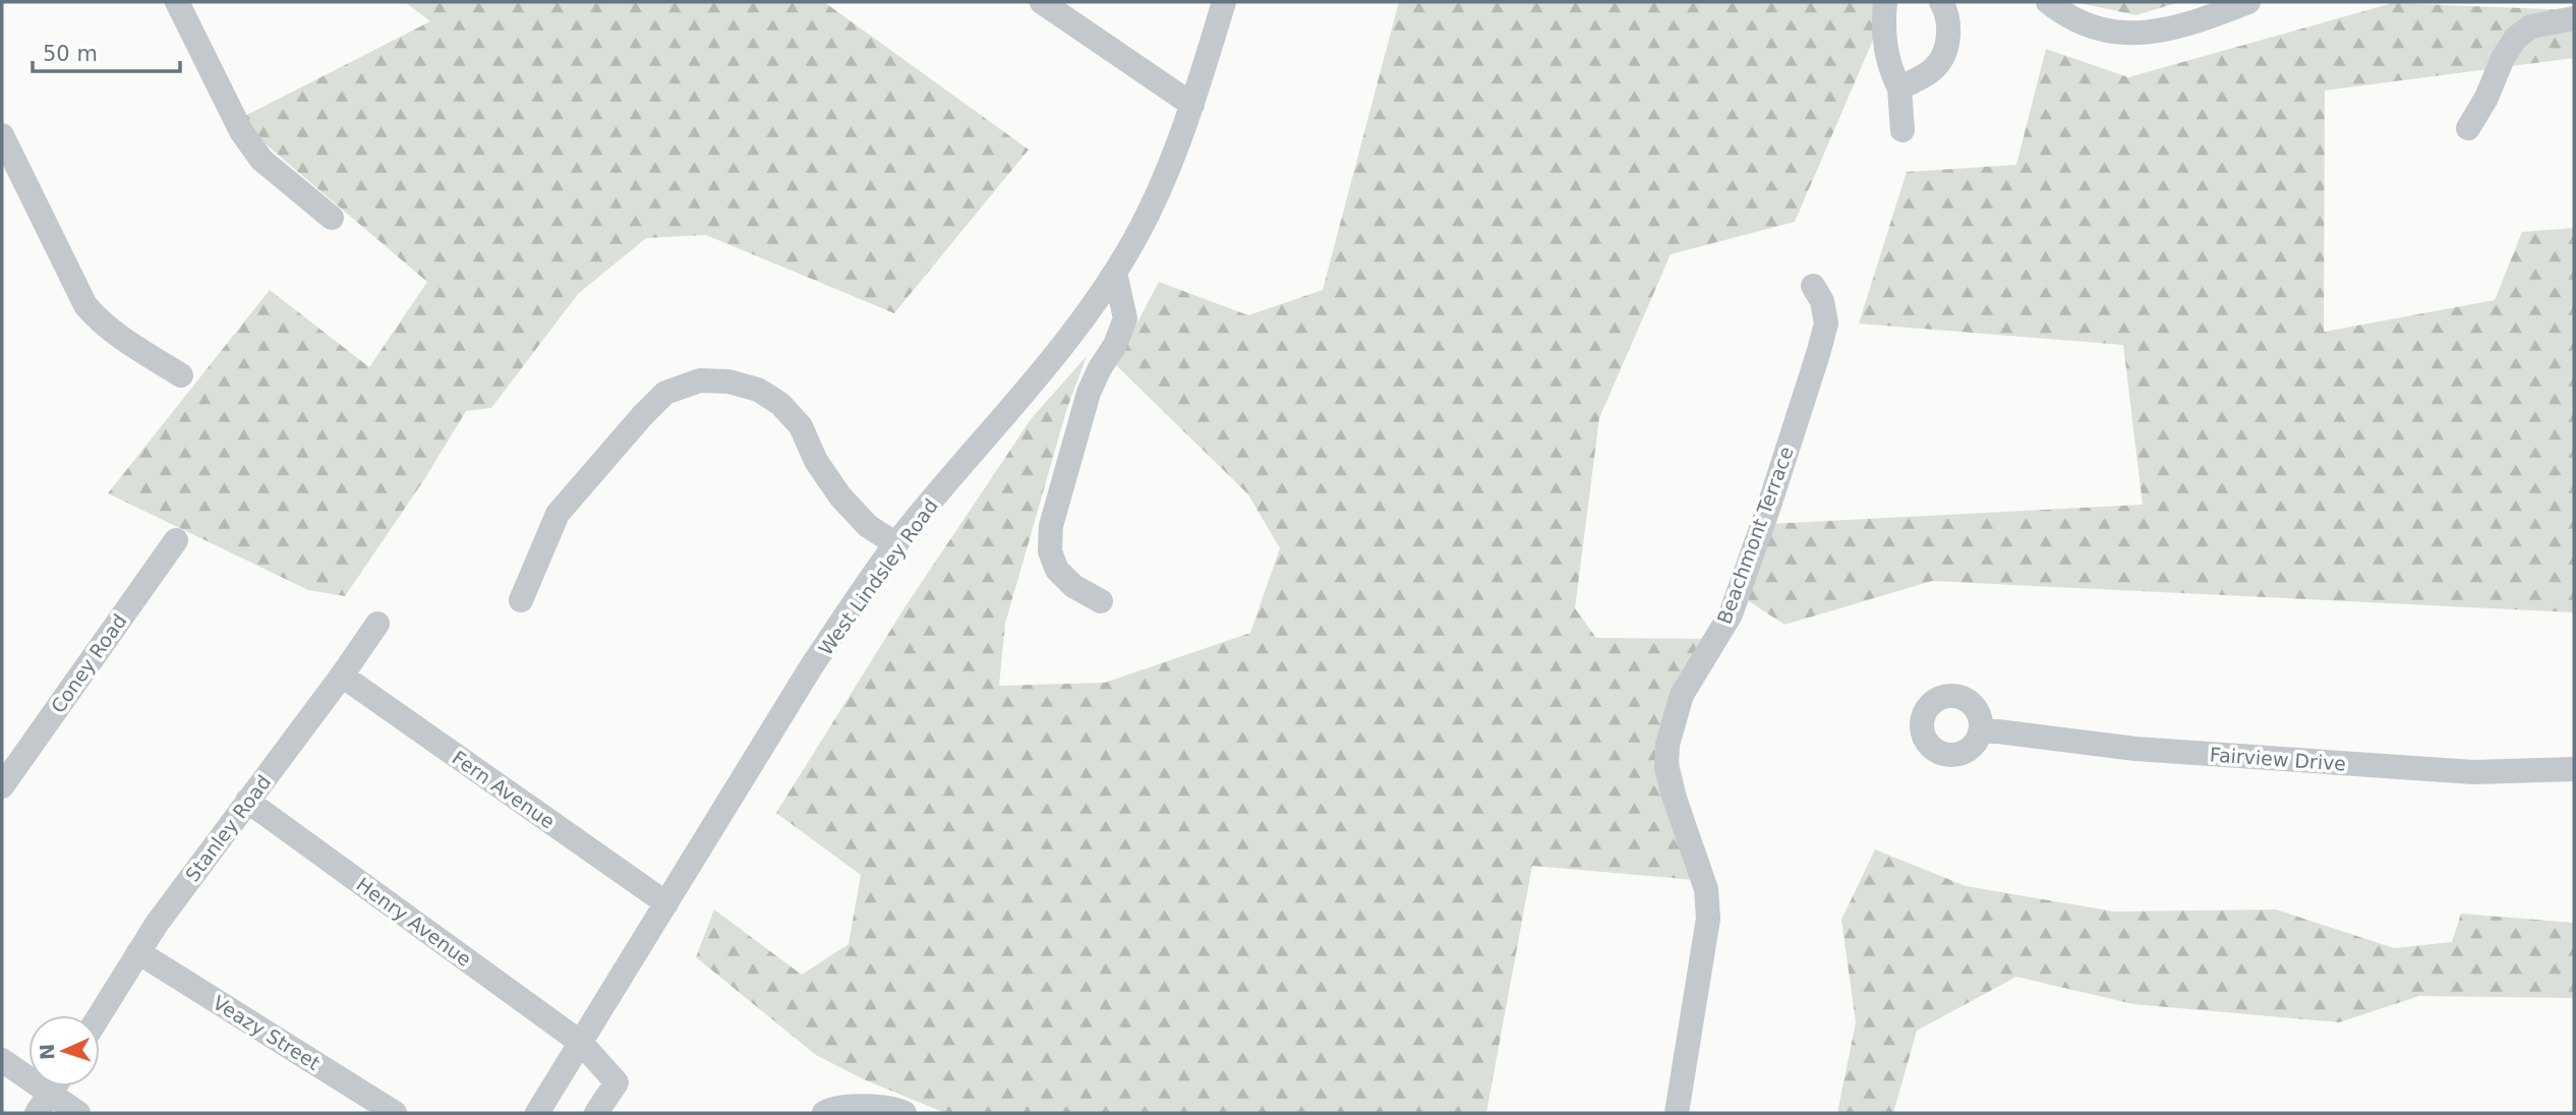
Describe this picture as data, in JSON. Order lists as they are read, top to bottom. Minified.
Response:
{"streets":{"street":["Beachmont Terrace","West Lindsley Road","Coney Road","Fairview Drive","Fern Avenue","Stanley Road","Henry Avenue","Veazy Street"]},"crossings":[["West Lindsley Road","Fern Avenue"],["West Lindsley Road","Henry Avenue"],["Fern Avenue","Stanley Road"],["Stanley Road","Henry Avenue"],["Stanley Road","Veazy Street"]],"scale_bar":"50 m","north":"left"}
